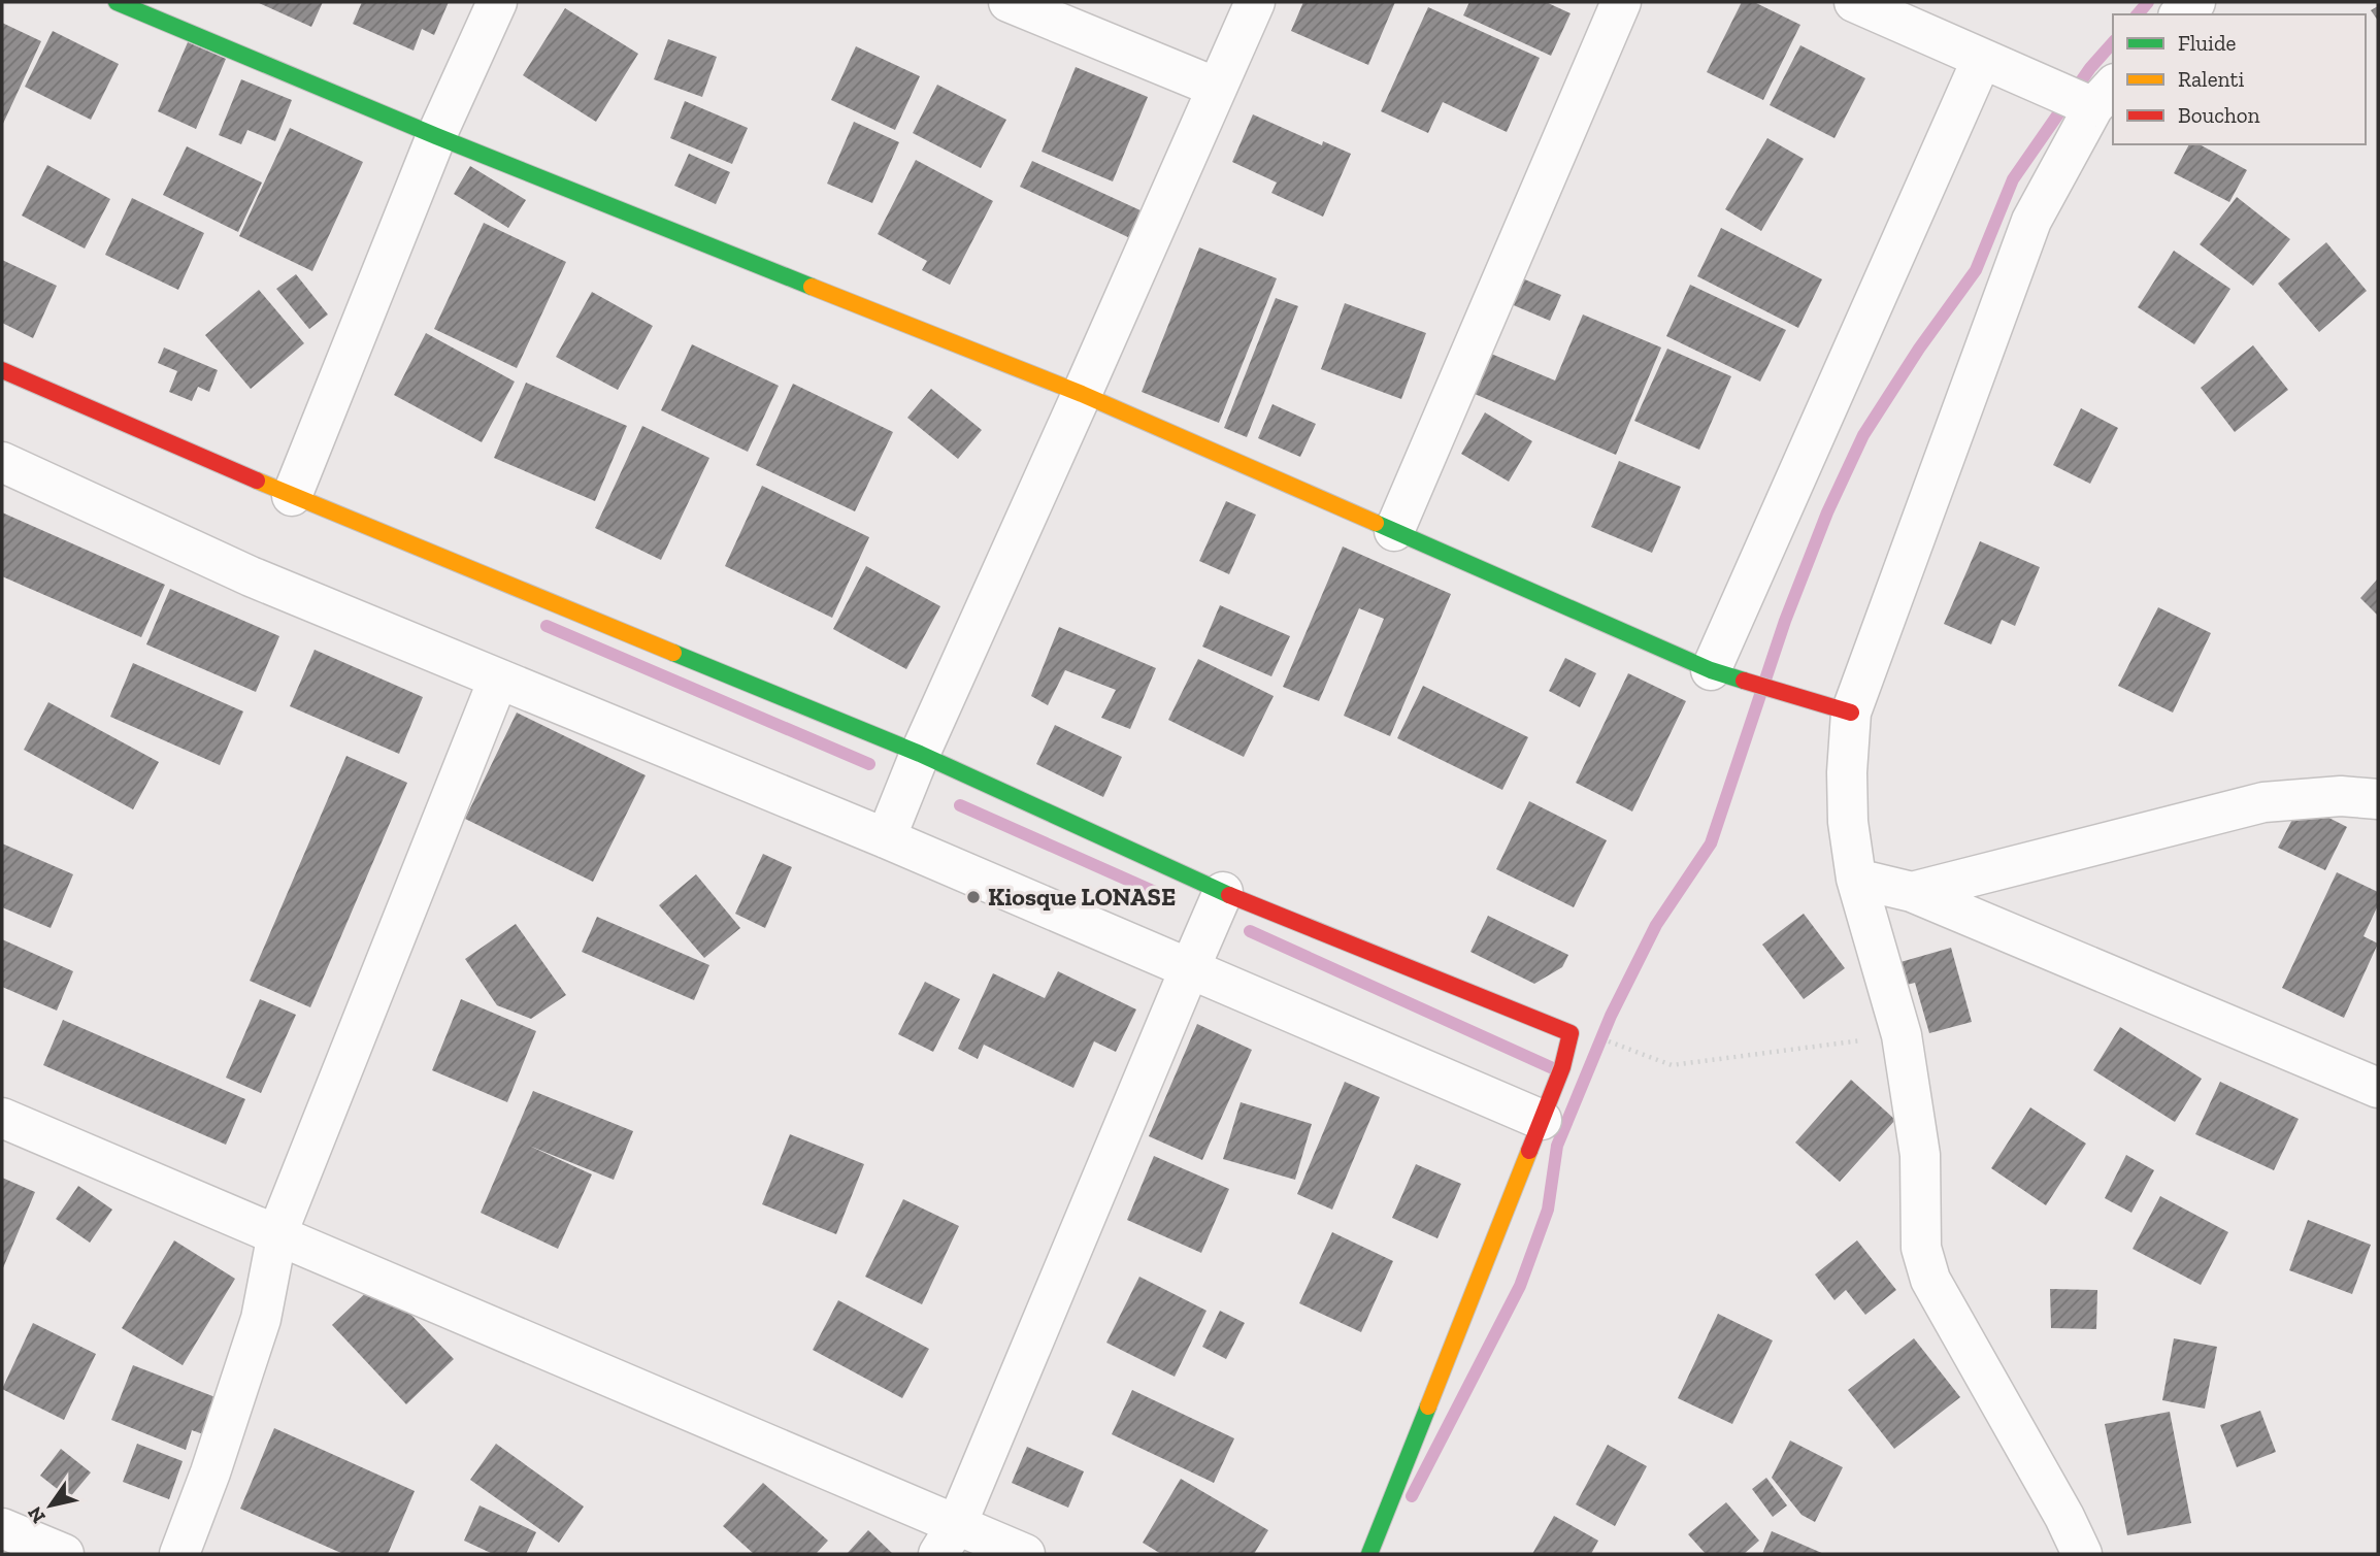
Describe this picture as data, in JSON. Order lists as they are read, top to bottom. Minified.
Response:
{"places":["Kiosque LONASE"],"legend":["Fluide","Ralenti","Bouchon"],"north":"bottom left"}
